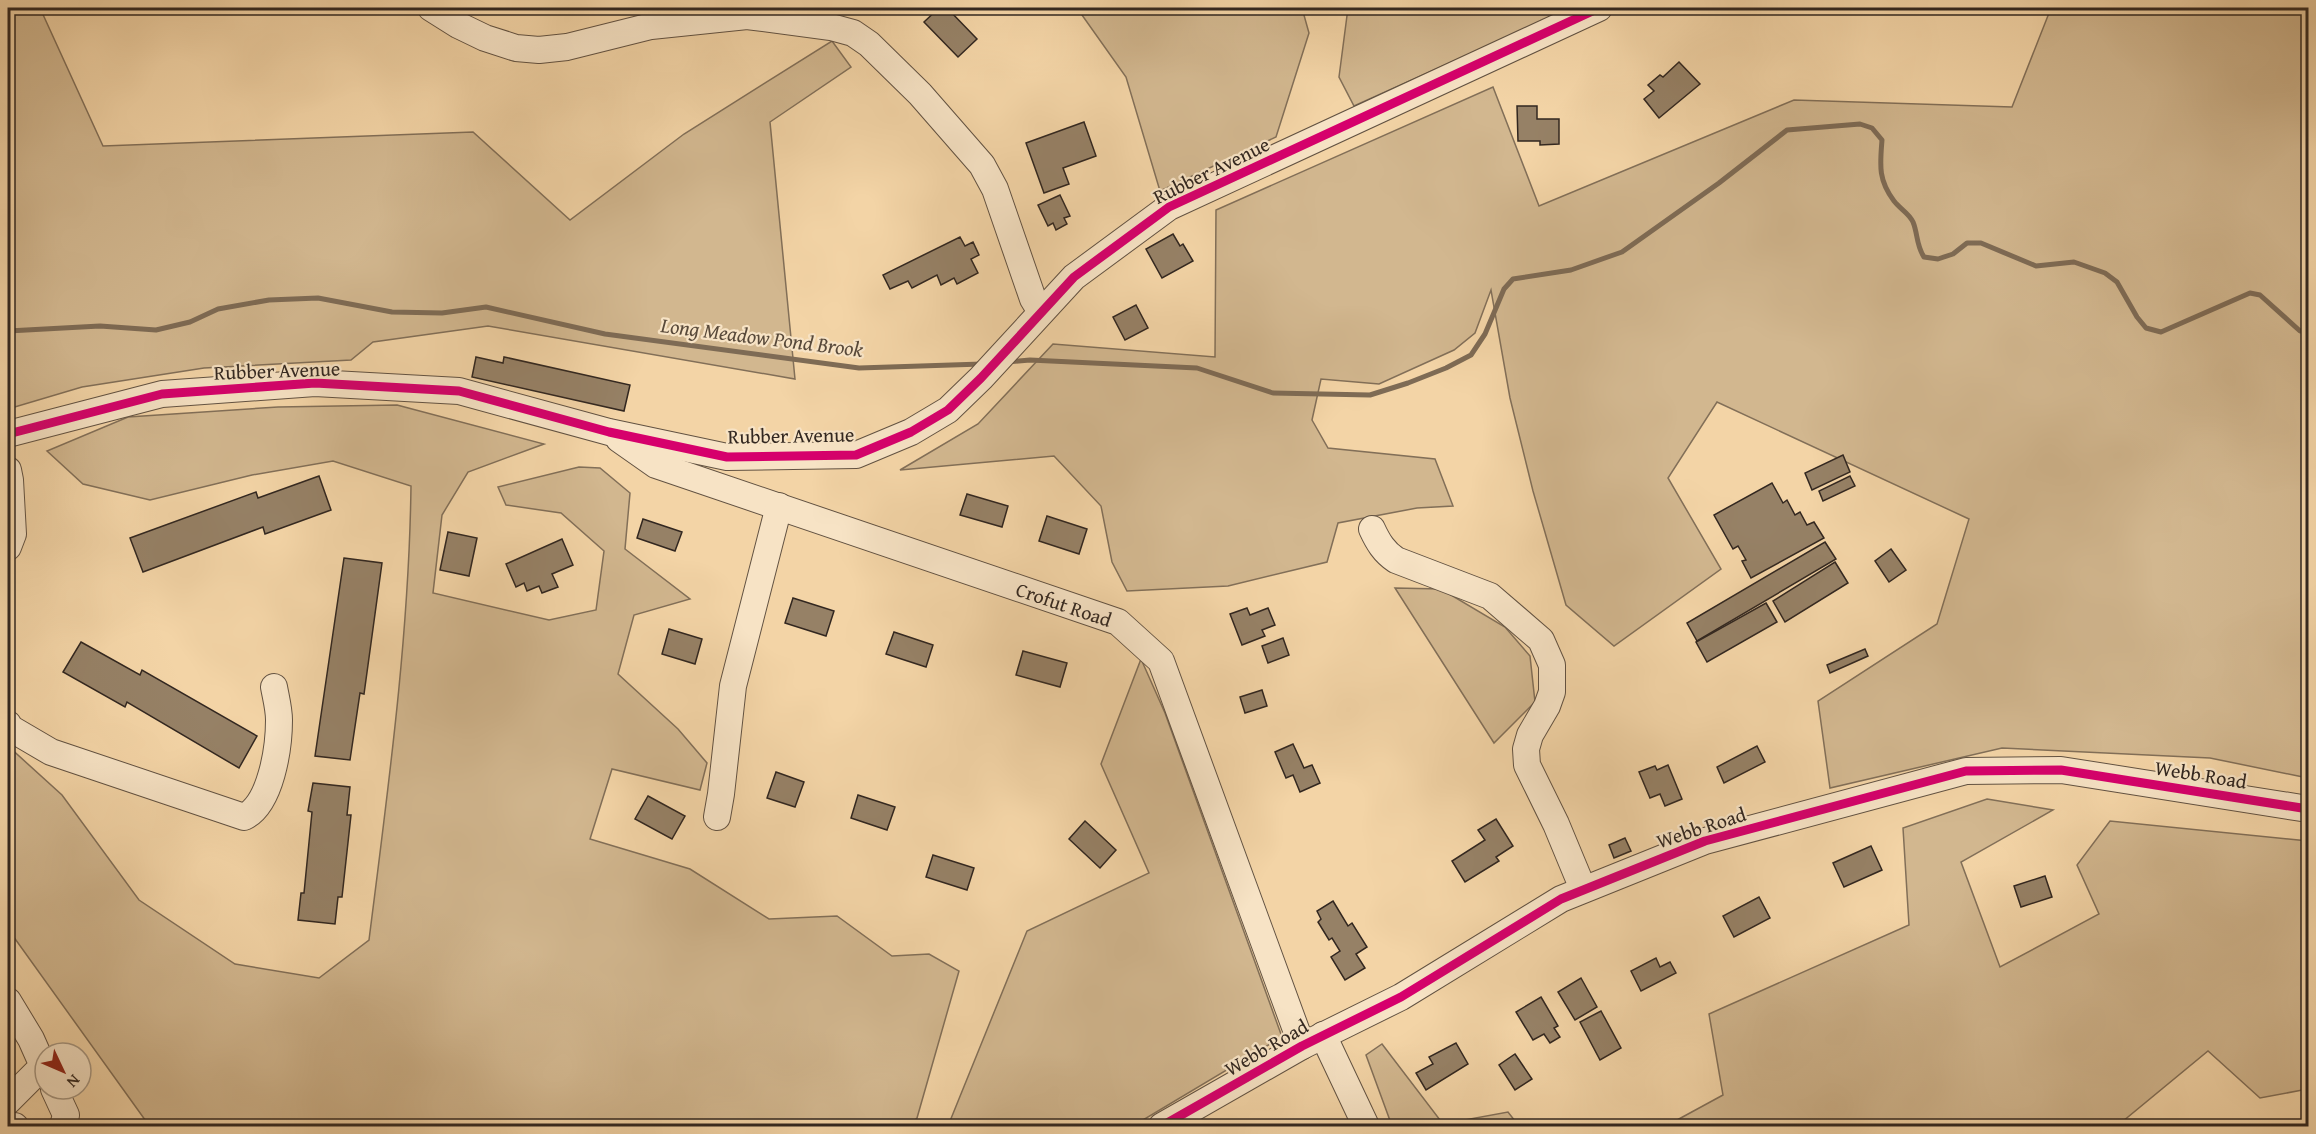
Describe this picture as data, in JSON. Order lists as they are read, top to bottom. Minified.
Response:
{"streets":{"street":["Rubber Avenue","Crofut Road","Webb Road"]},"crossings":[["Rubber Avenue","Crofut Road"],["Crofut Road","Webb Road"]],"water":["Long Meadow Pond Brook"],"north":"bottom right"}
